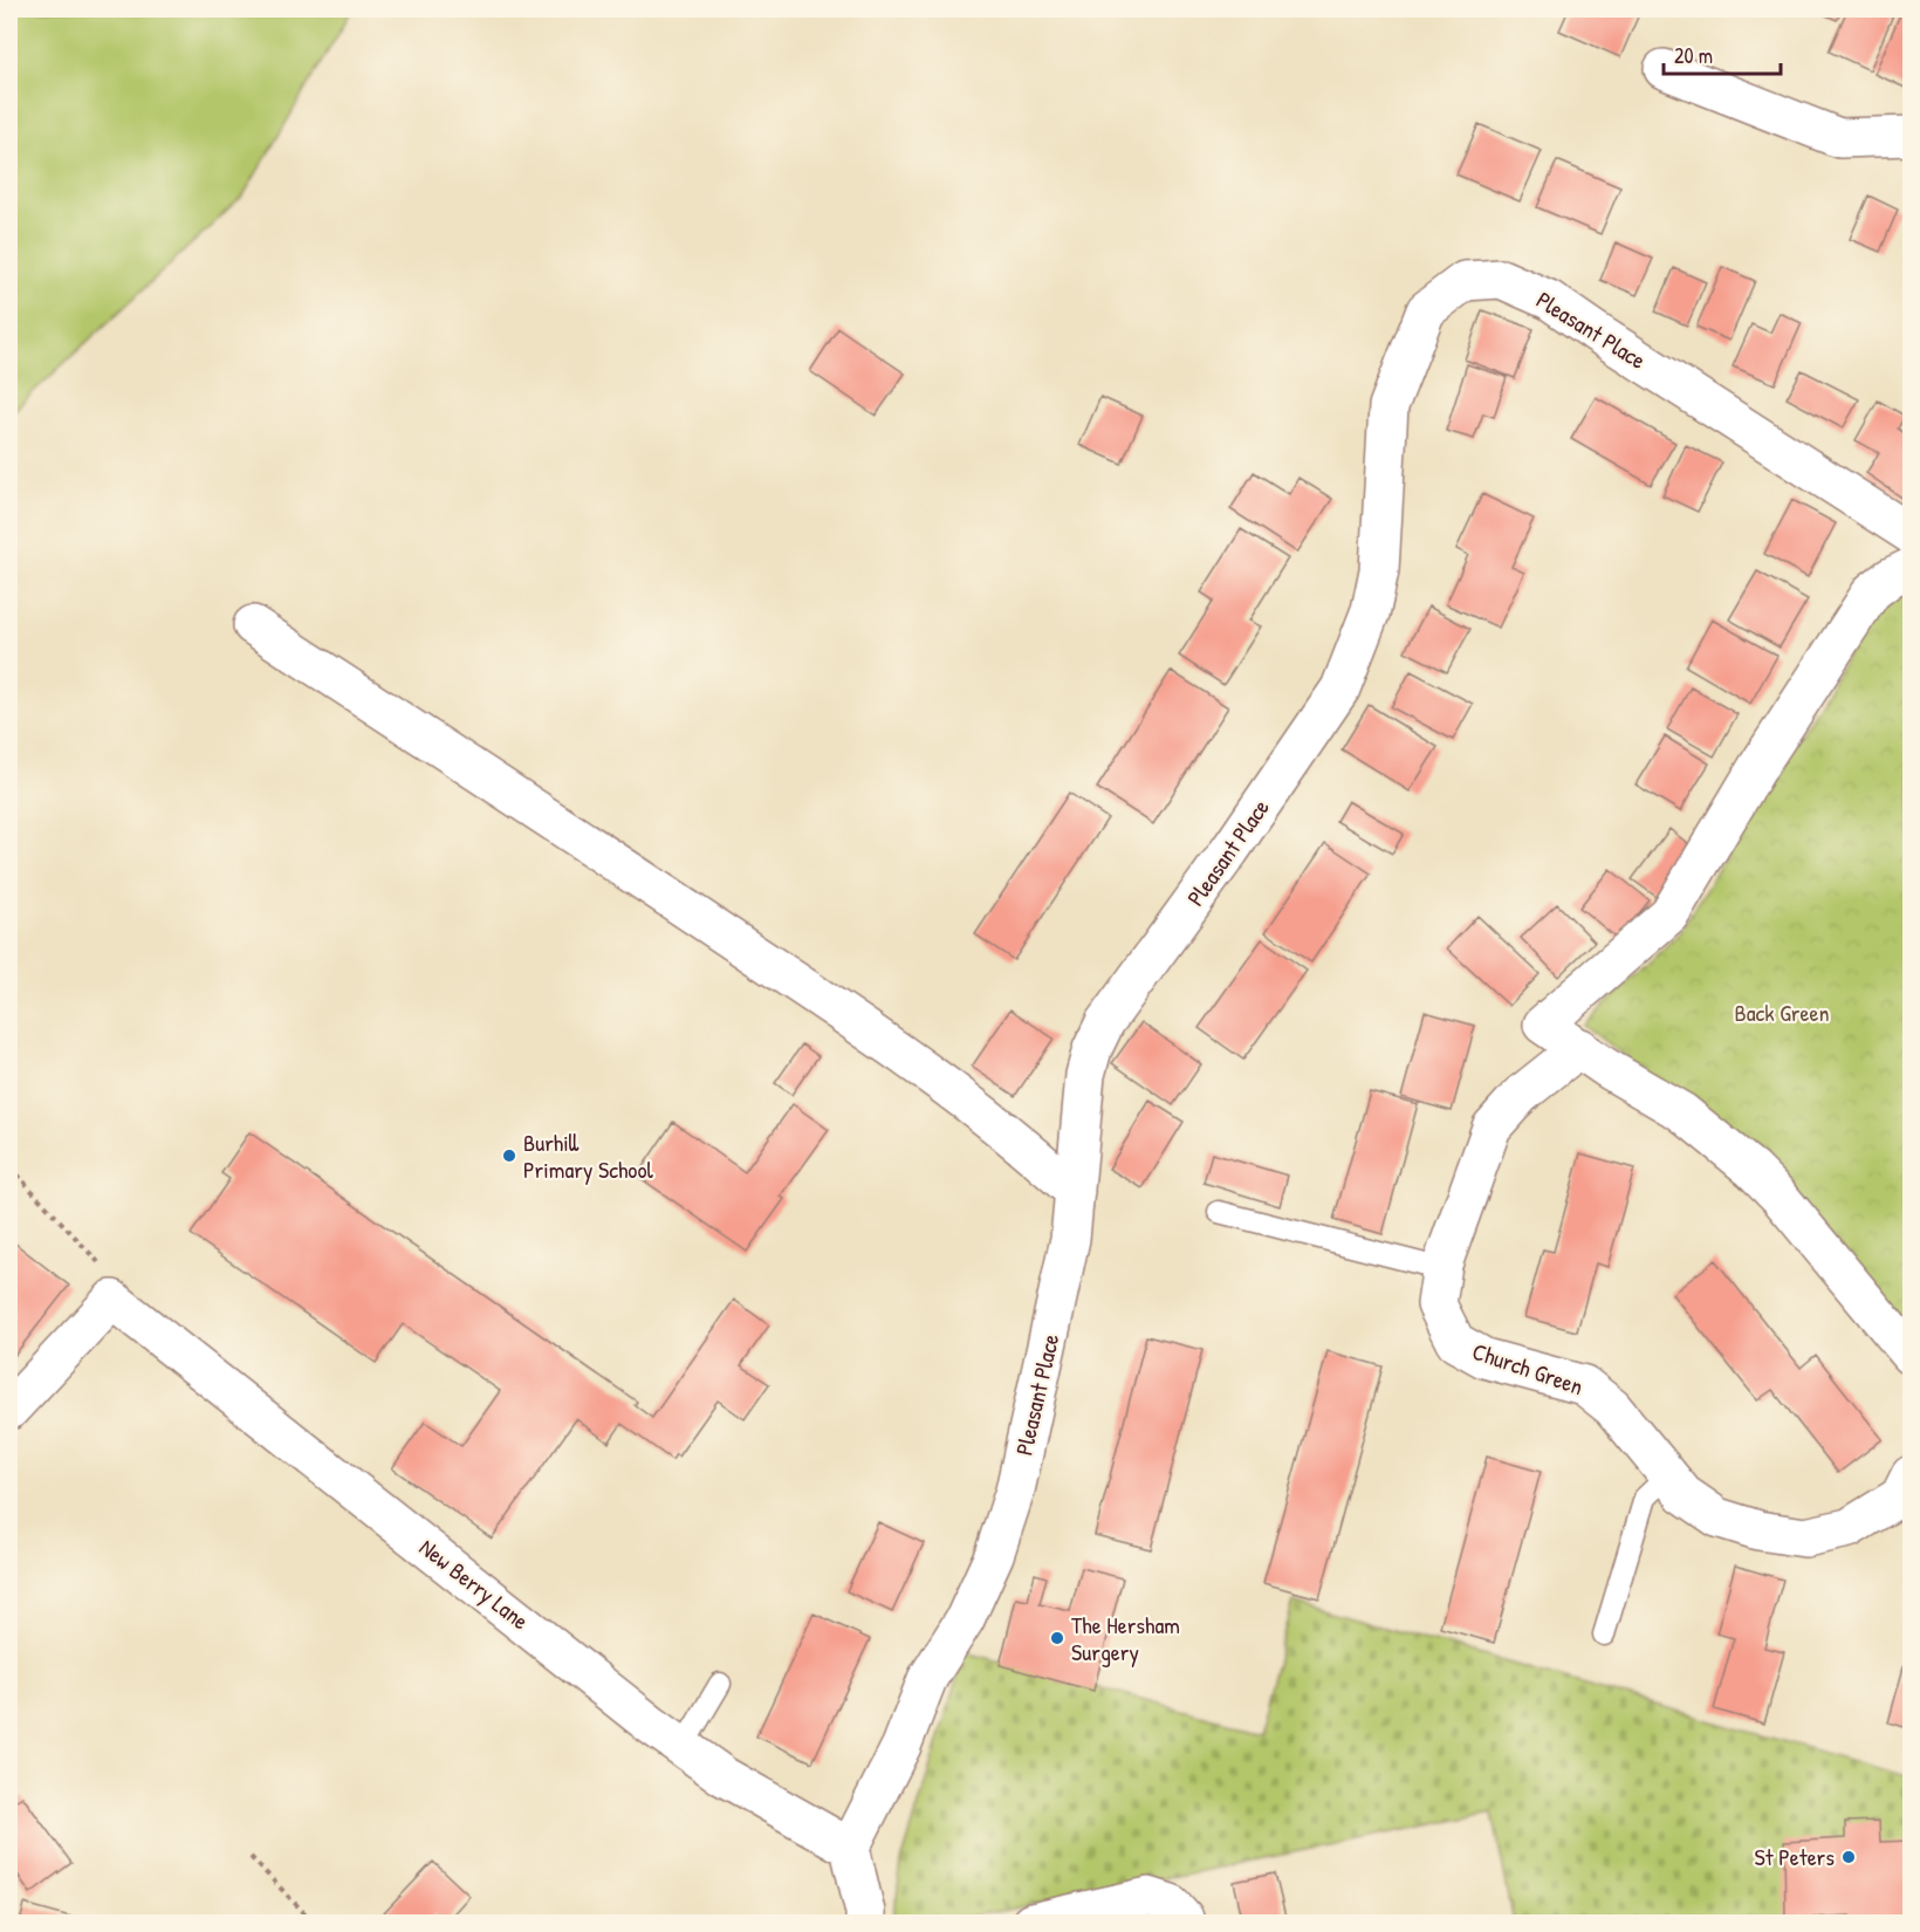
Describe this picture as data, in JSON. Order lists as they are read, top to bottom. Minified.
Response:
{"streets":{"street":["Pleasant Place","Church Green","New Berry Lane"]},"crossings":[["Pleasant Place","New Berry Lane"]],"parks":["Back Green"],"places":["Burhill Primary School","The Hersham Surgery","St Peters"],"scale_bar":"20 m"}
